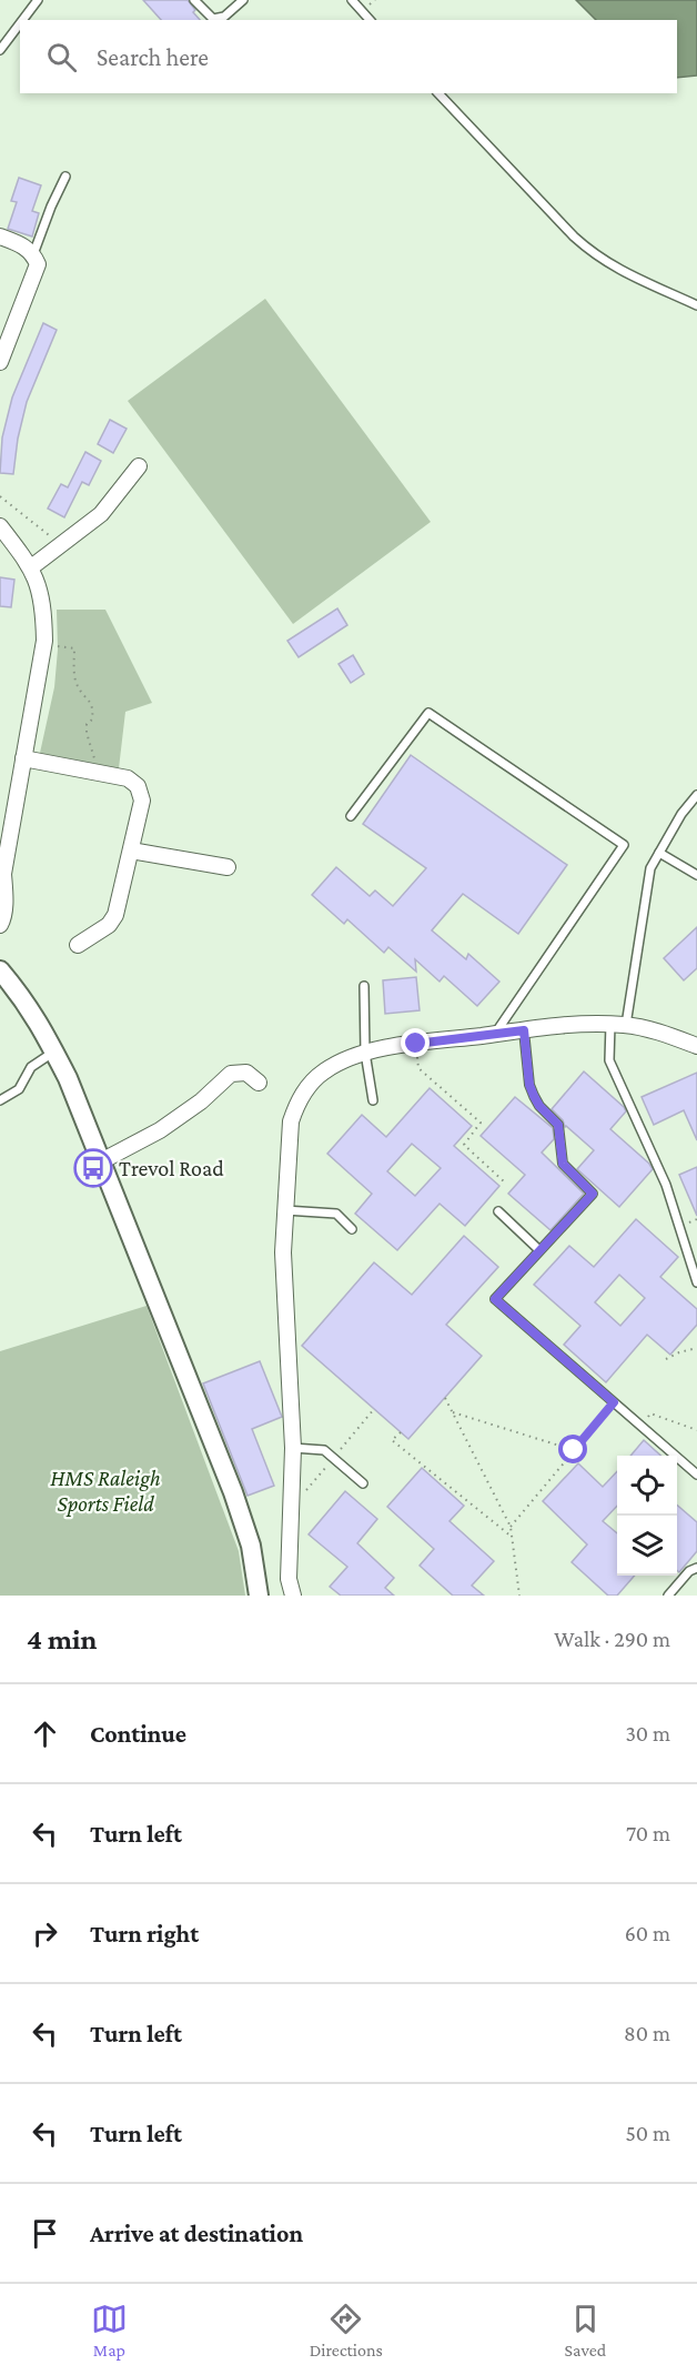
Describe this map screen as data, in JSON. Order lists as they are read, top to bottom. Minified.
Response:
{"parks":["HMS Raleigh Sports Field"],"places":{"bus stop":["Trevol Road"]},"page":{"search":"Search here","heading":["4 min","Walk · 290 m"],"list":[["Continue","30 m"],["Turn left","70 m"],["Turn right","60 m"],["Turn left","80 m"],["Turn left","50 m"],"Arrive at destination"],"nav":["Map","Directions","Saved"]}}
